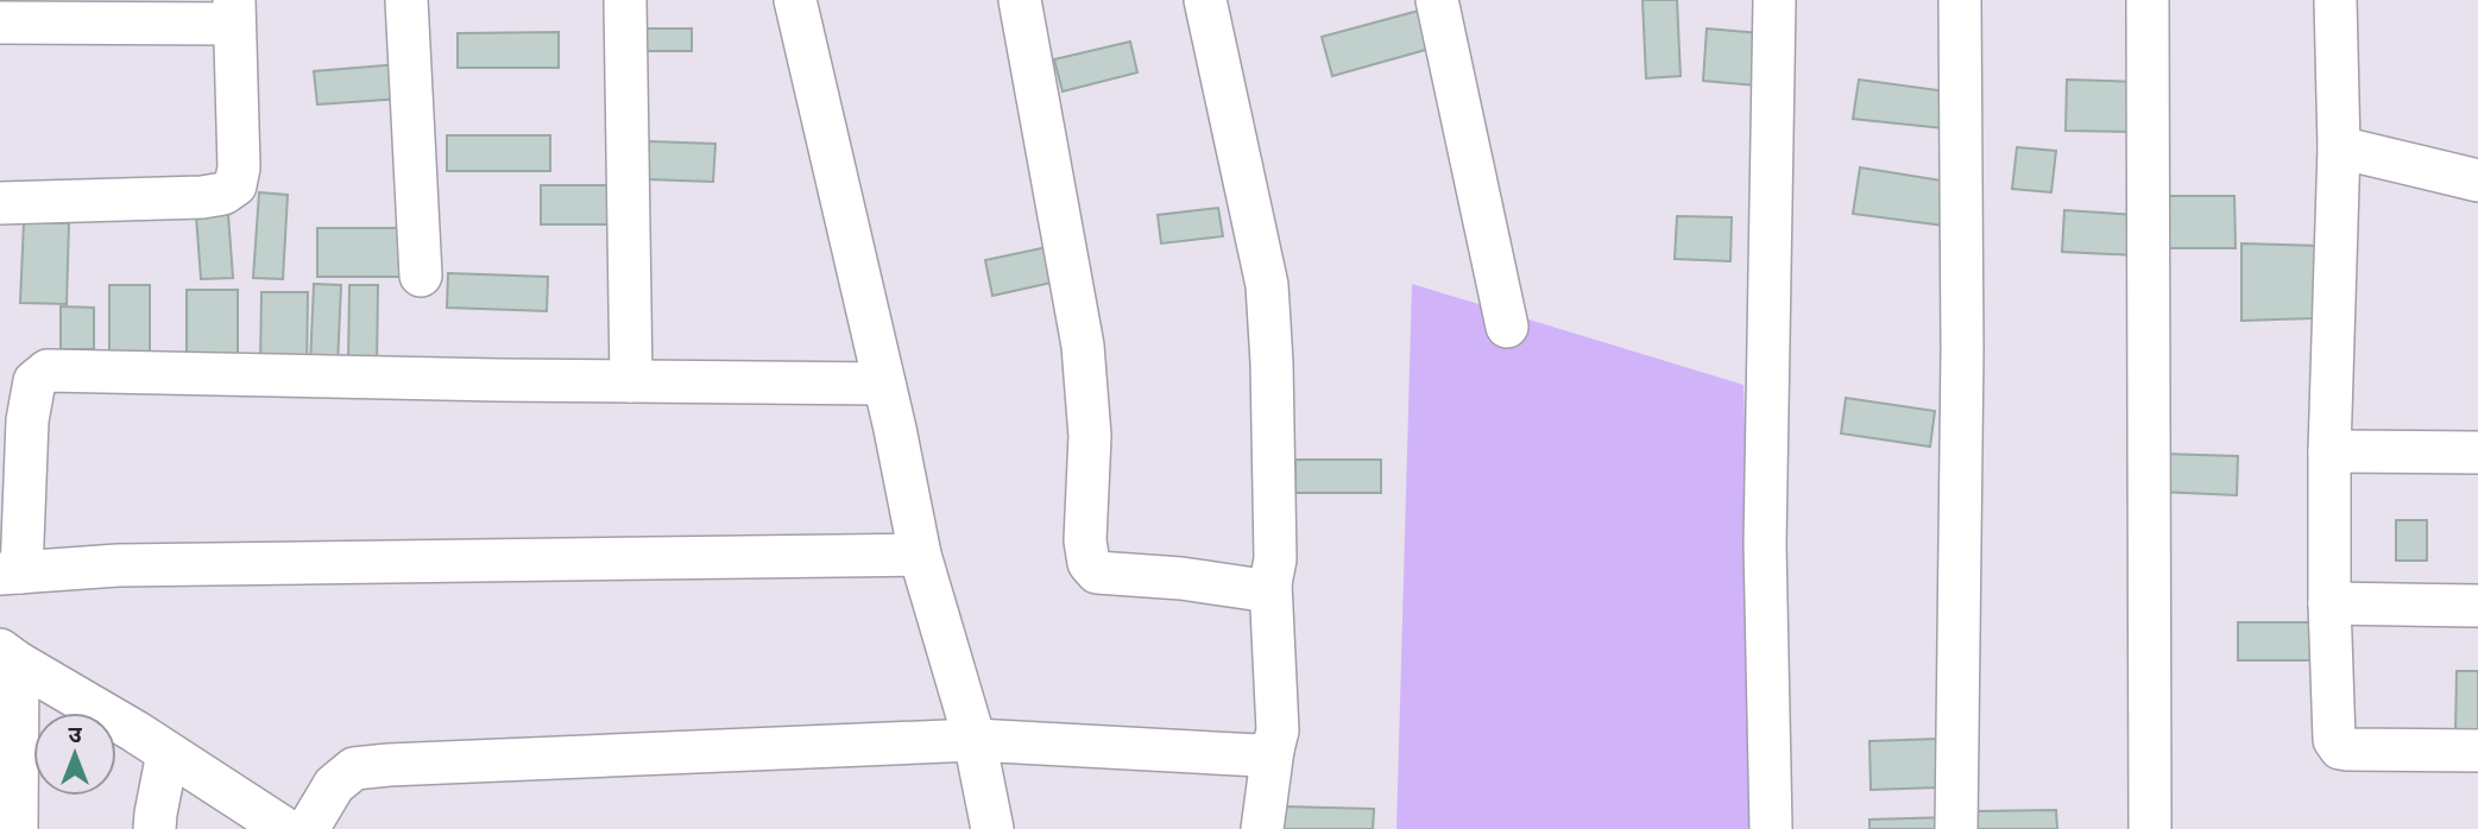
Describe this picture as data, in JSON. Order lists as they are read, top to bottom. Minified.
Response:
{"north":"top"}
